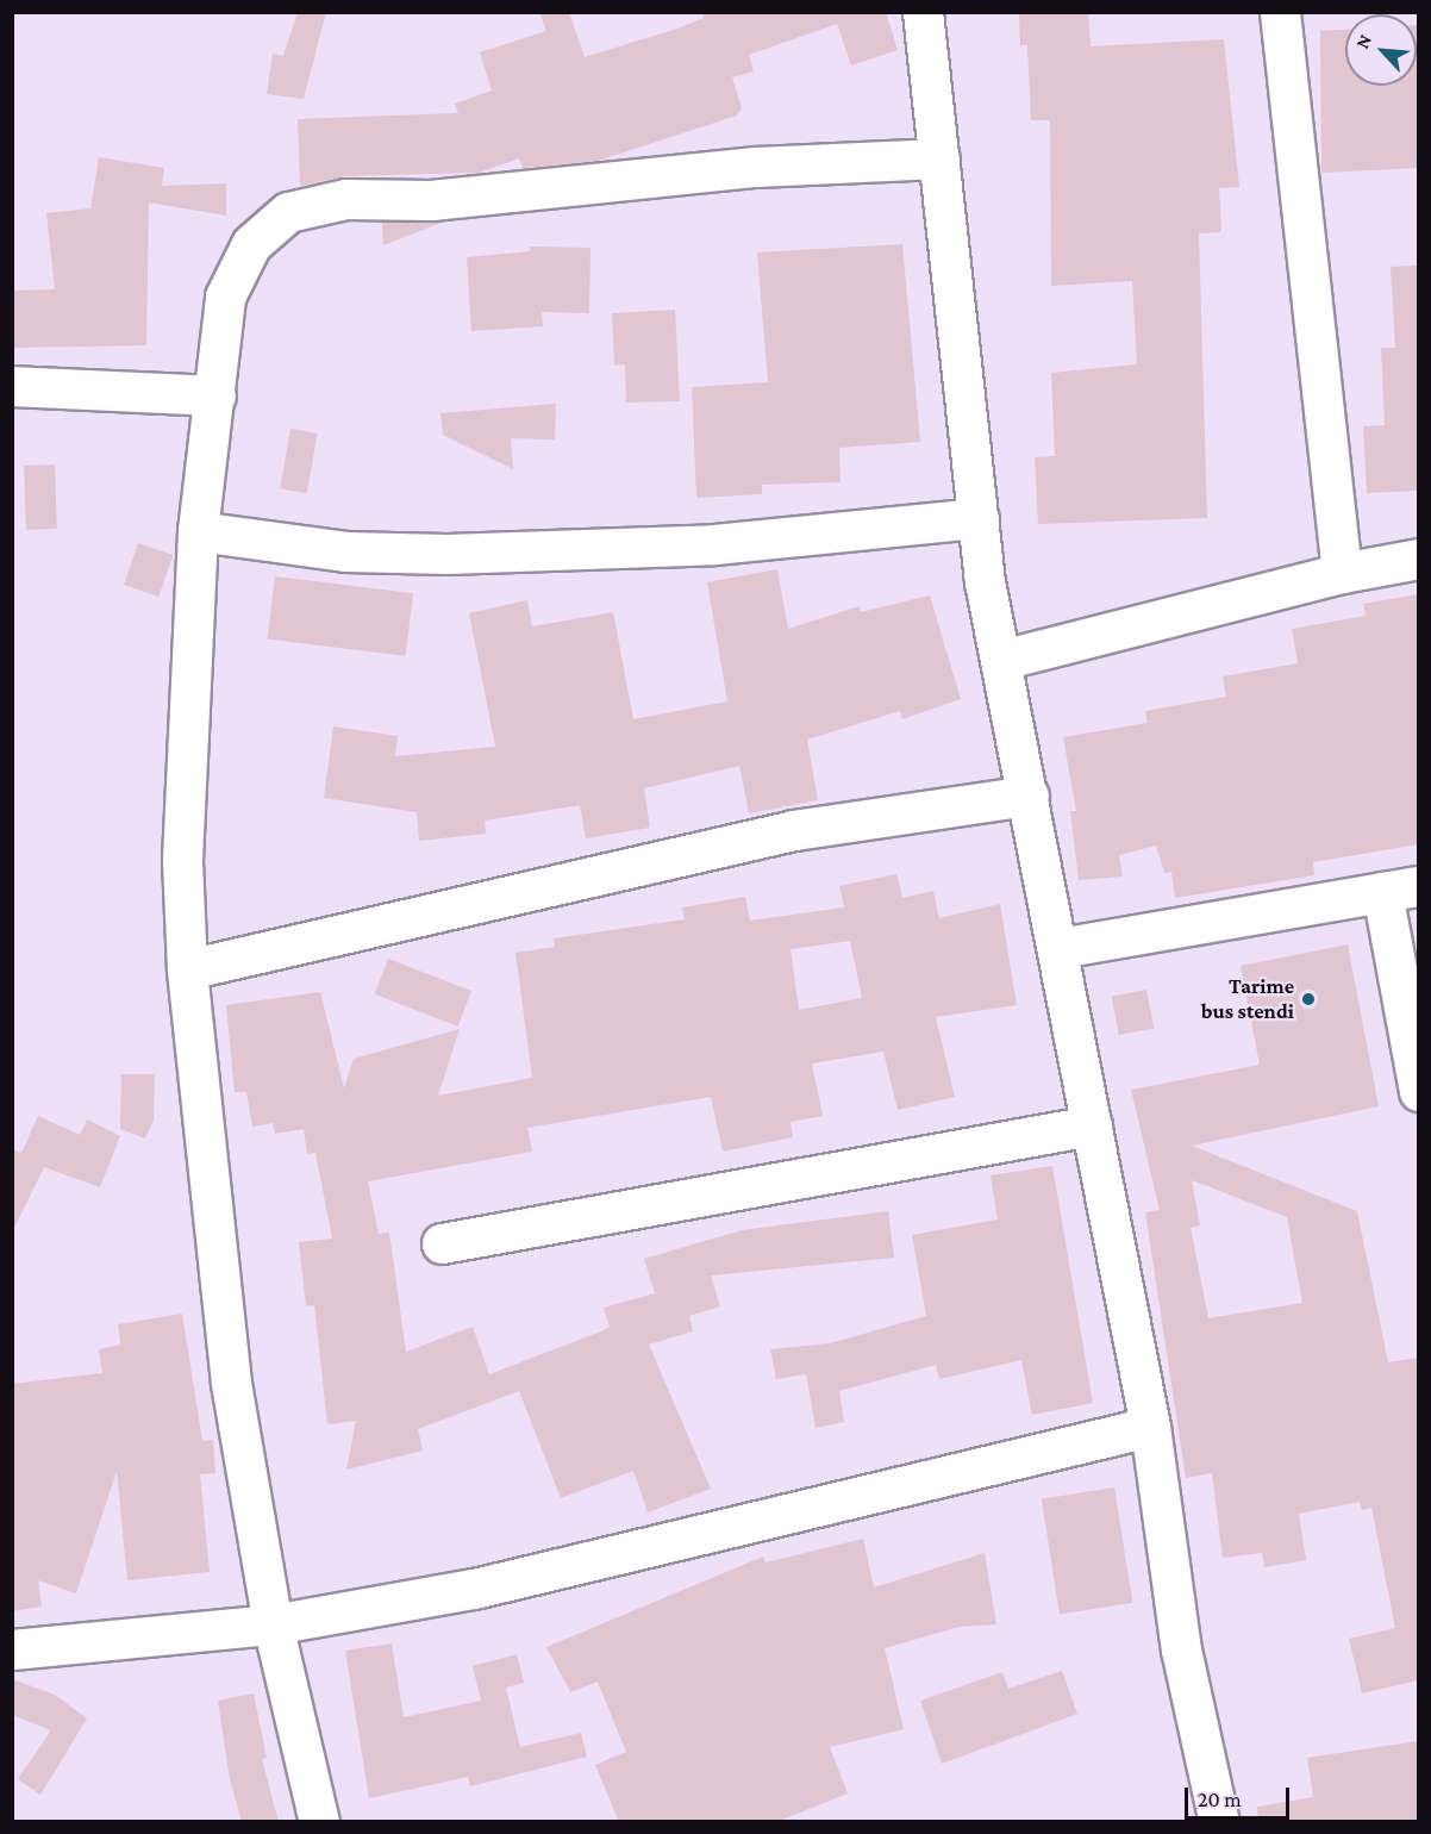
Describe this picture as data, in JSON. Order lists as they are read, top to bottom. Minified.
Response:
{"places":["Tarime bus stendi"],"scale_bar":"20 m","north":"top left"}
